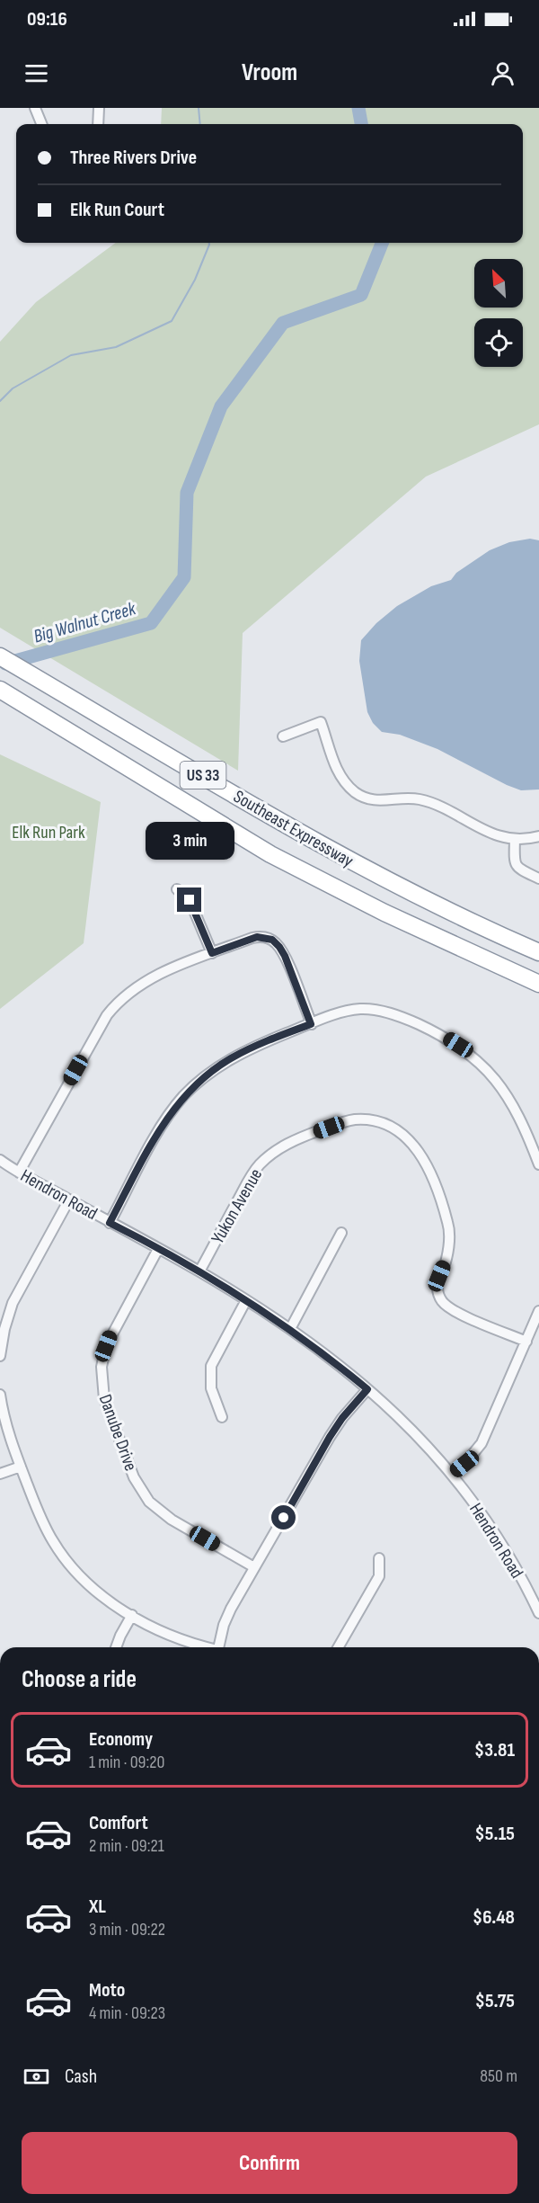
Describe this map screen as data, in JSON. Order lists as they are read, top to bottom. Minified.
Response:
{"streets":{"highway":["US 33","Southeast Expressway"],"street":["Hendron Road","Yukon Avenue","Danube Drive"]},"crossings":[["Hendron Road","Yukon Avenue"],["Hendron Road","Danube Drive"]],"water":["Big Walnut Creek"],"parks":["Elk Run Park"],"north":"top left","page":{"status":"09:16","header":"Vroom","banner":["Three Rivers Drive","Elk Run Court"],"bubble":"3 min","heading":"Choose a ride","list":[{"name":"Economy","note":"1 min · 09:20","value":"$3.81"},{"name":"Comfort","note":"2 min · 09:21","value":"$5.15"},{"name":"XL","note":"3 min · 09:22","value":"$6.48"},{"name":"Moto","note":"4 min · 09:23","value":"$5.75"}],"pay":["Cash","850 m"],"buttons":"Confirm"}}
